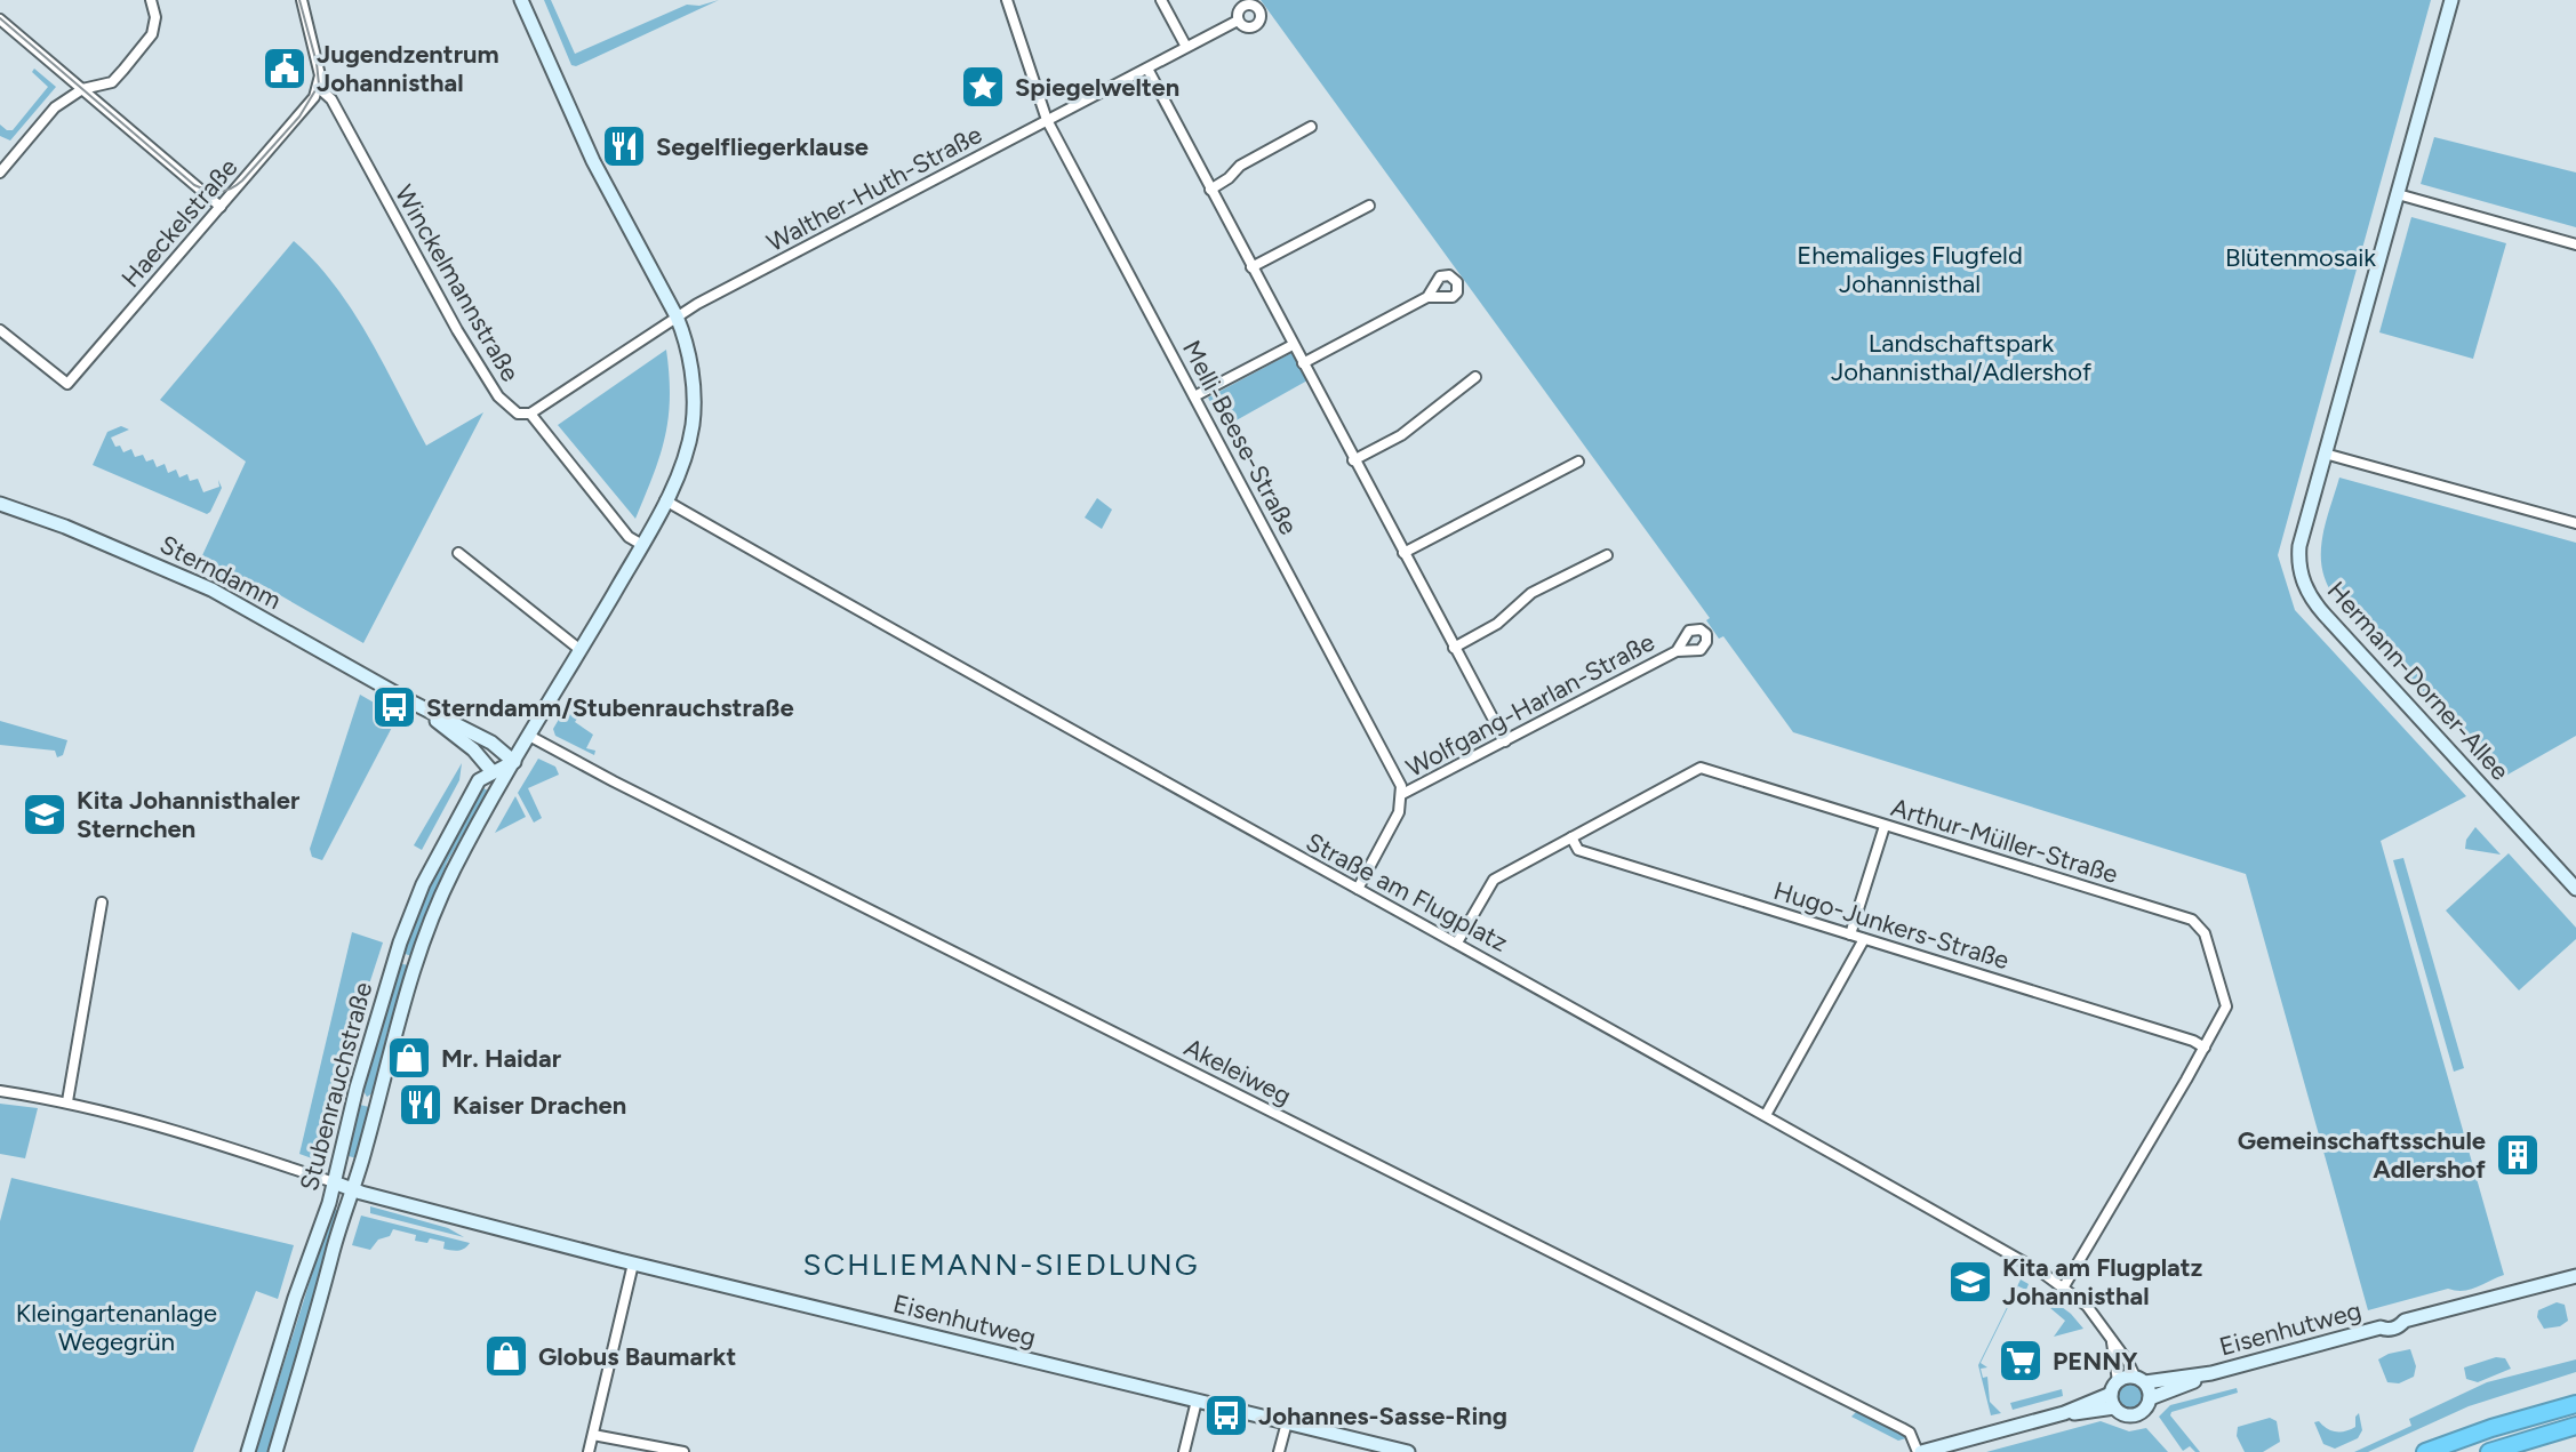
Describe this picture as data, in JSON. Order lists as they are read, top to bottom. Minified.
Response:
{"streets":{"street":["Walther-Huth-Straße","Haeckelstraße","Winckelmannstraße","Melli-Beese-Straße","Sterndamm","Hermann-Dorner-Allee","Wolfgang-Harlan-Straße","Arthur-Müller-Straße","Straße am Flugplatz","Hugo-Junkers-Straße","Akeleiweg","Stubenrauchstraße","Eisenhutweg"]},"crossings":[["Walther-Huth-Straße","Winckelmannstraße"],["Walther-Huth-Straße","Melli-Beese-Straße"],["Walther-Huth-Straße","Stubenrauchstraße"],["Haeckelstraße","Winckelmannstraße"],["Winckelmannstraße","Stubenrauchstraße"],["Melli-Beese-Straße","Wolfgang-Harlan-Straße"],["Sterndamm","Stubenrauchstraße"],["Arthur-Müller-Straße","Straße am Flugplatz"],["Arthur-Müller-Straße","Hugo-Junkers-Straße"],["Straße am Flugplatz","Stubenrauchstraße"],["Straße am Flugplatz","Eisenhutweg"],["Akeleiweg","Stubenrauchstraße"],["Akeleiweg","Eisenhutweg"],["Stubenrauchstraße","Eisenhutweg"]],"districts":["SCHLIEMANN-SIEDLUNG"],"parks":["Ehemaliges Flugfeld Johannisthal","Blütenmosaik","Landschaftspark Johannisthal/Adlershof","Kleingartenanlage Wegegrün"],"places":{"public building":["Jugendzentrum Johannisthal"],"place":["Spiegelwelten"],"restaurant":["Segelfliegerklause","Kaiser Drachen"],"bus stop":["Sterndamm/Stubenrauchstraße","Johannes-Sasse-Ring"],"school or university":["Kita Johannisthaler Sternchen","Kita am Flugplatz Johannisthal"],"shop":["Mr. Haidar","Globus Baumarkt"],"building":["Gemeinschaftsschule Adlershof"],"supermarket":["PENNY"]}}
